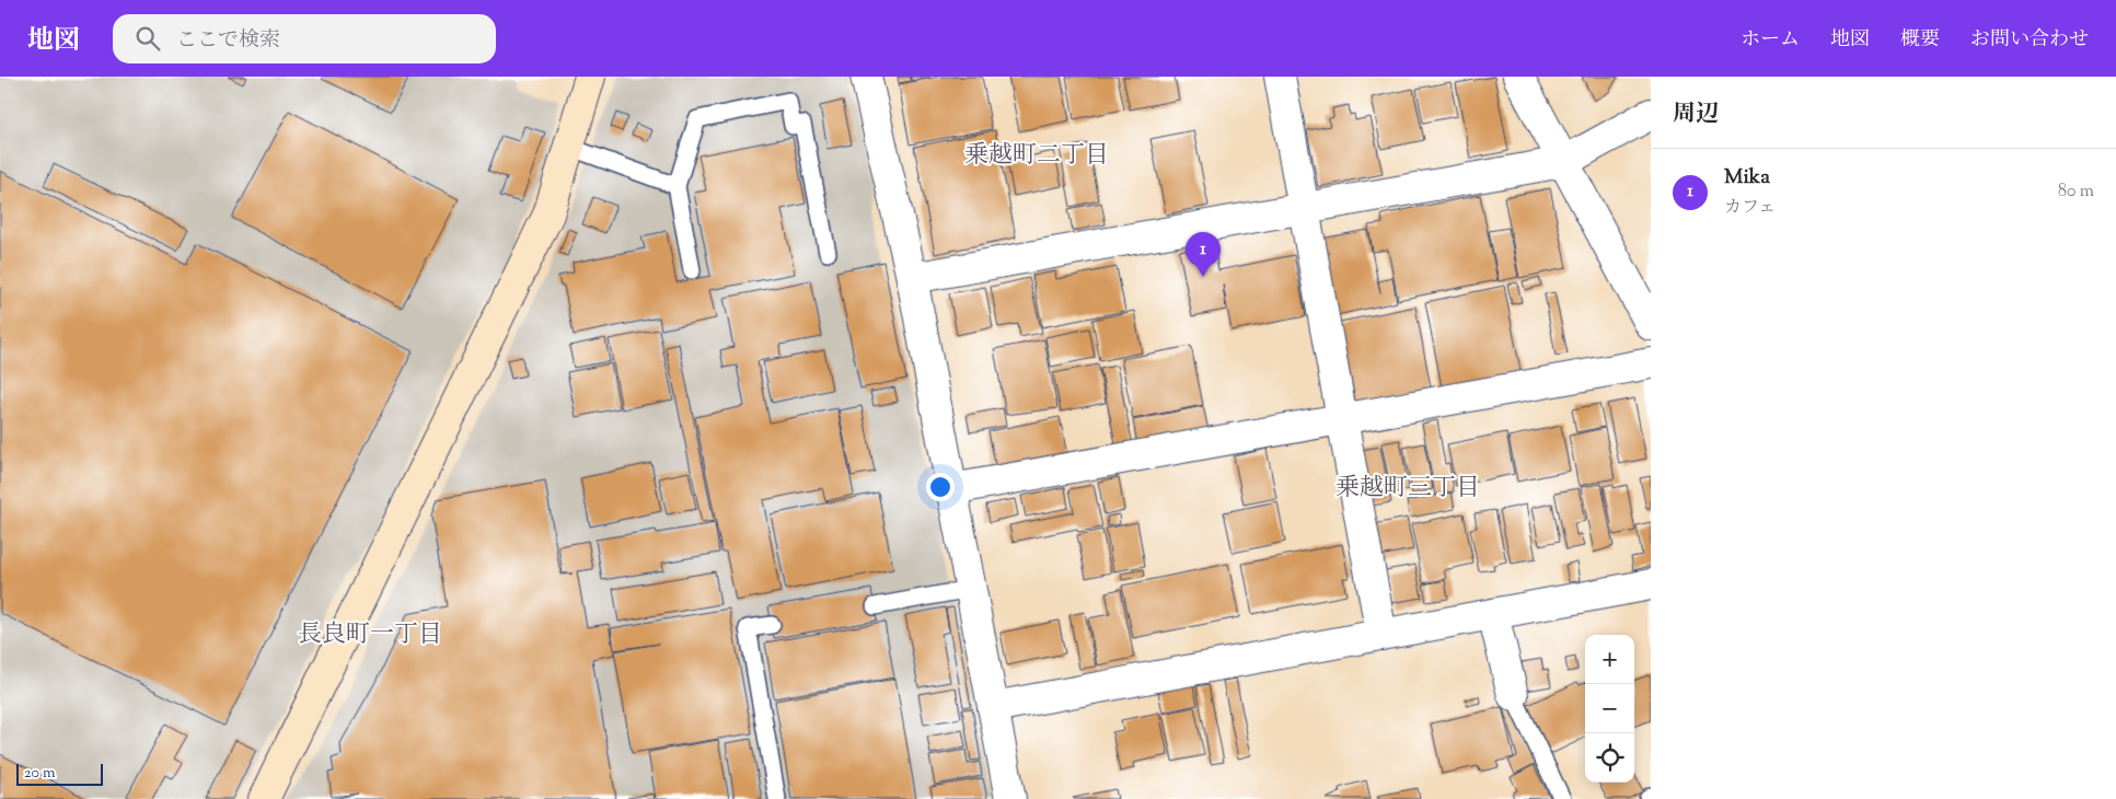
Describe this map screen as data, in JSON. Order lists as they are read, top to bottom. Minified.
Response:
{"districts":["乗越町二丁目","乗越町三丁目","長良町一丁目"],"scale_bar":"20 m","page":{"header":"地図","search":"ここで検索","nav":["ホーム","地図","概要","お問い合わせ"],"heading":"周辺","list":[{"mark":"1","name":"Mika","note":"カフェ","value":"80 m"}],"pins":"1","map_buttons":["+","−"],"scale":"20 m"}}
